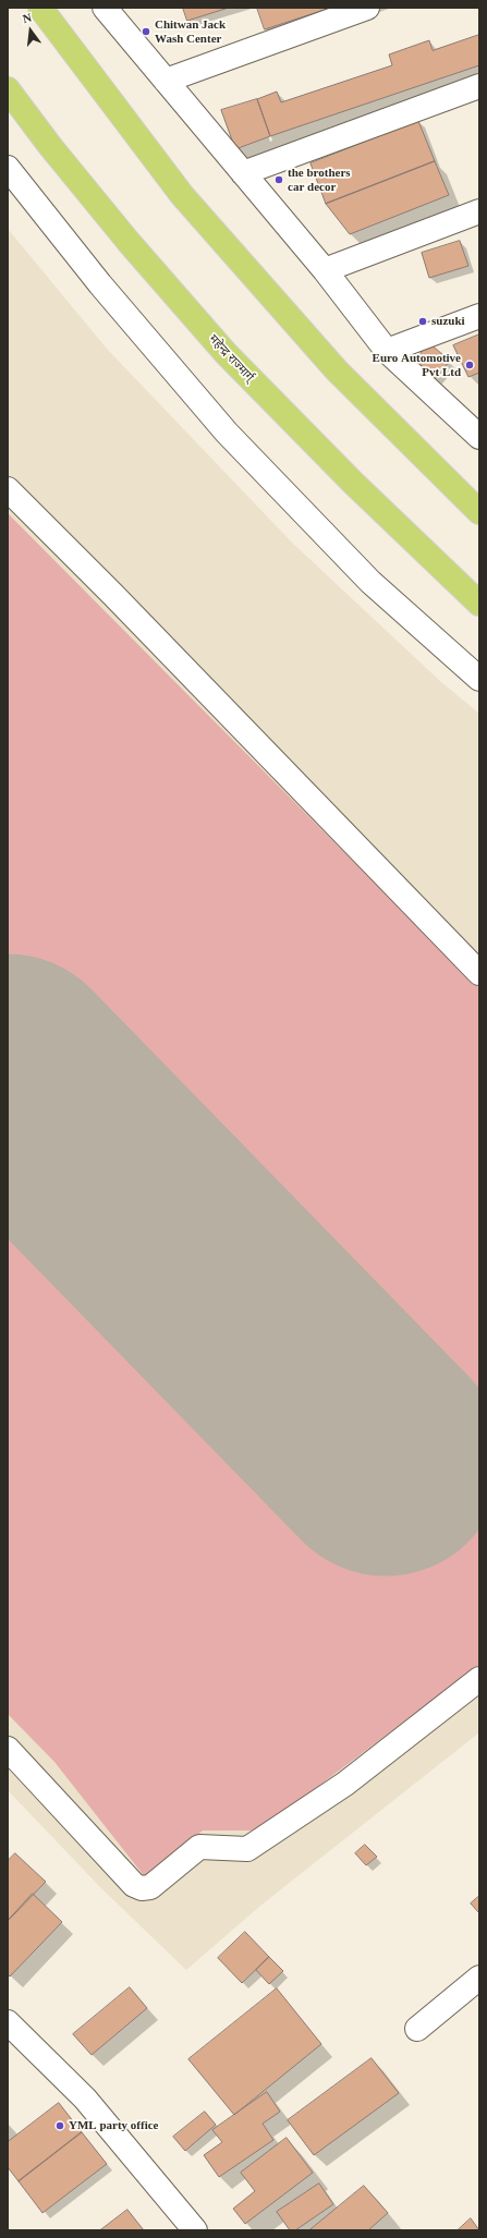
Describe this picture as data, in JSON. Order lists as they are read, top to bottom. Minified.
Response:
{"streets":{"highway":["महेन्द्र राज्मार्ग्"]},"places":["Chitwan Jack Wash Center","the brothers car decor","suzuki","Euro Automotive Pvt Ltd","YML party office"],"north":"top"}
